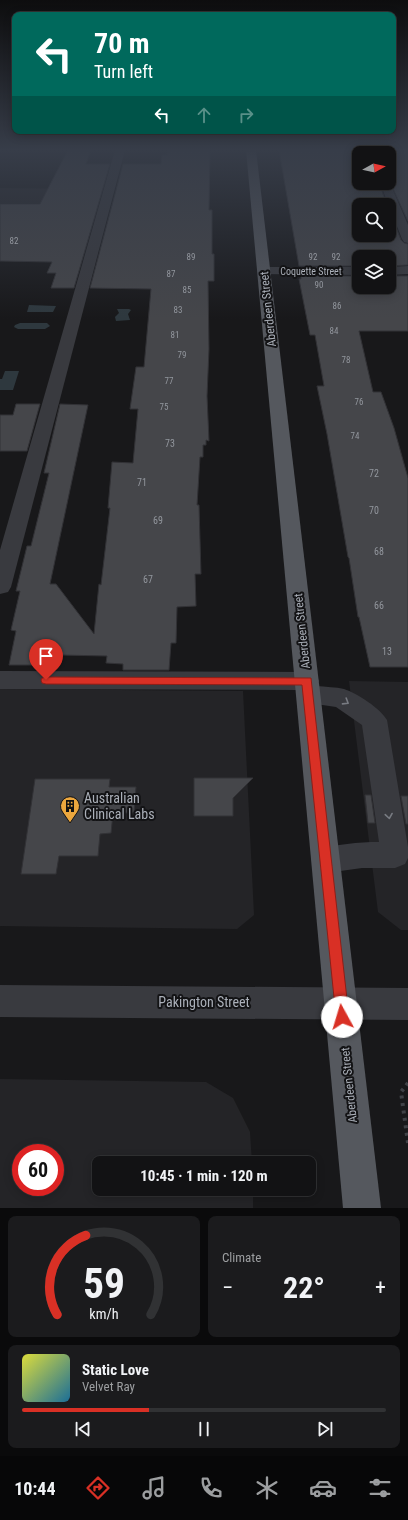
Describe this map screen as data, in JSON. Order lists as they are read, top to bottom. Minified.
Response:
{"streets":{"main road":["Aberdeen Street"],"street":["Coquette Street","Pakington Street"]},"crossings":[["Coquette Street","Aberdeen Street"],["Aberdeen Street","Pakington Street"]],"places":{"building":["Australian Clinical Labs"]},"house_numbers":["82","89","92","92","87","90","85","86","83","84","81","79","78","77","76","75","74","73","72","71","70","69","68","67","66","13"],"north":"right","page":{"turn":["70 m","Turn left"],"limit":"60","trip":"10:45 · 1 min · 120 m","tile":"Climate","heat":["−","22°","+"],"song":["Static Love","Velvet Ray"],"tabs":"10:44","gauge":["59","km/h"]}}
